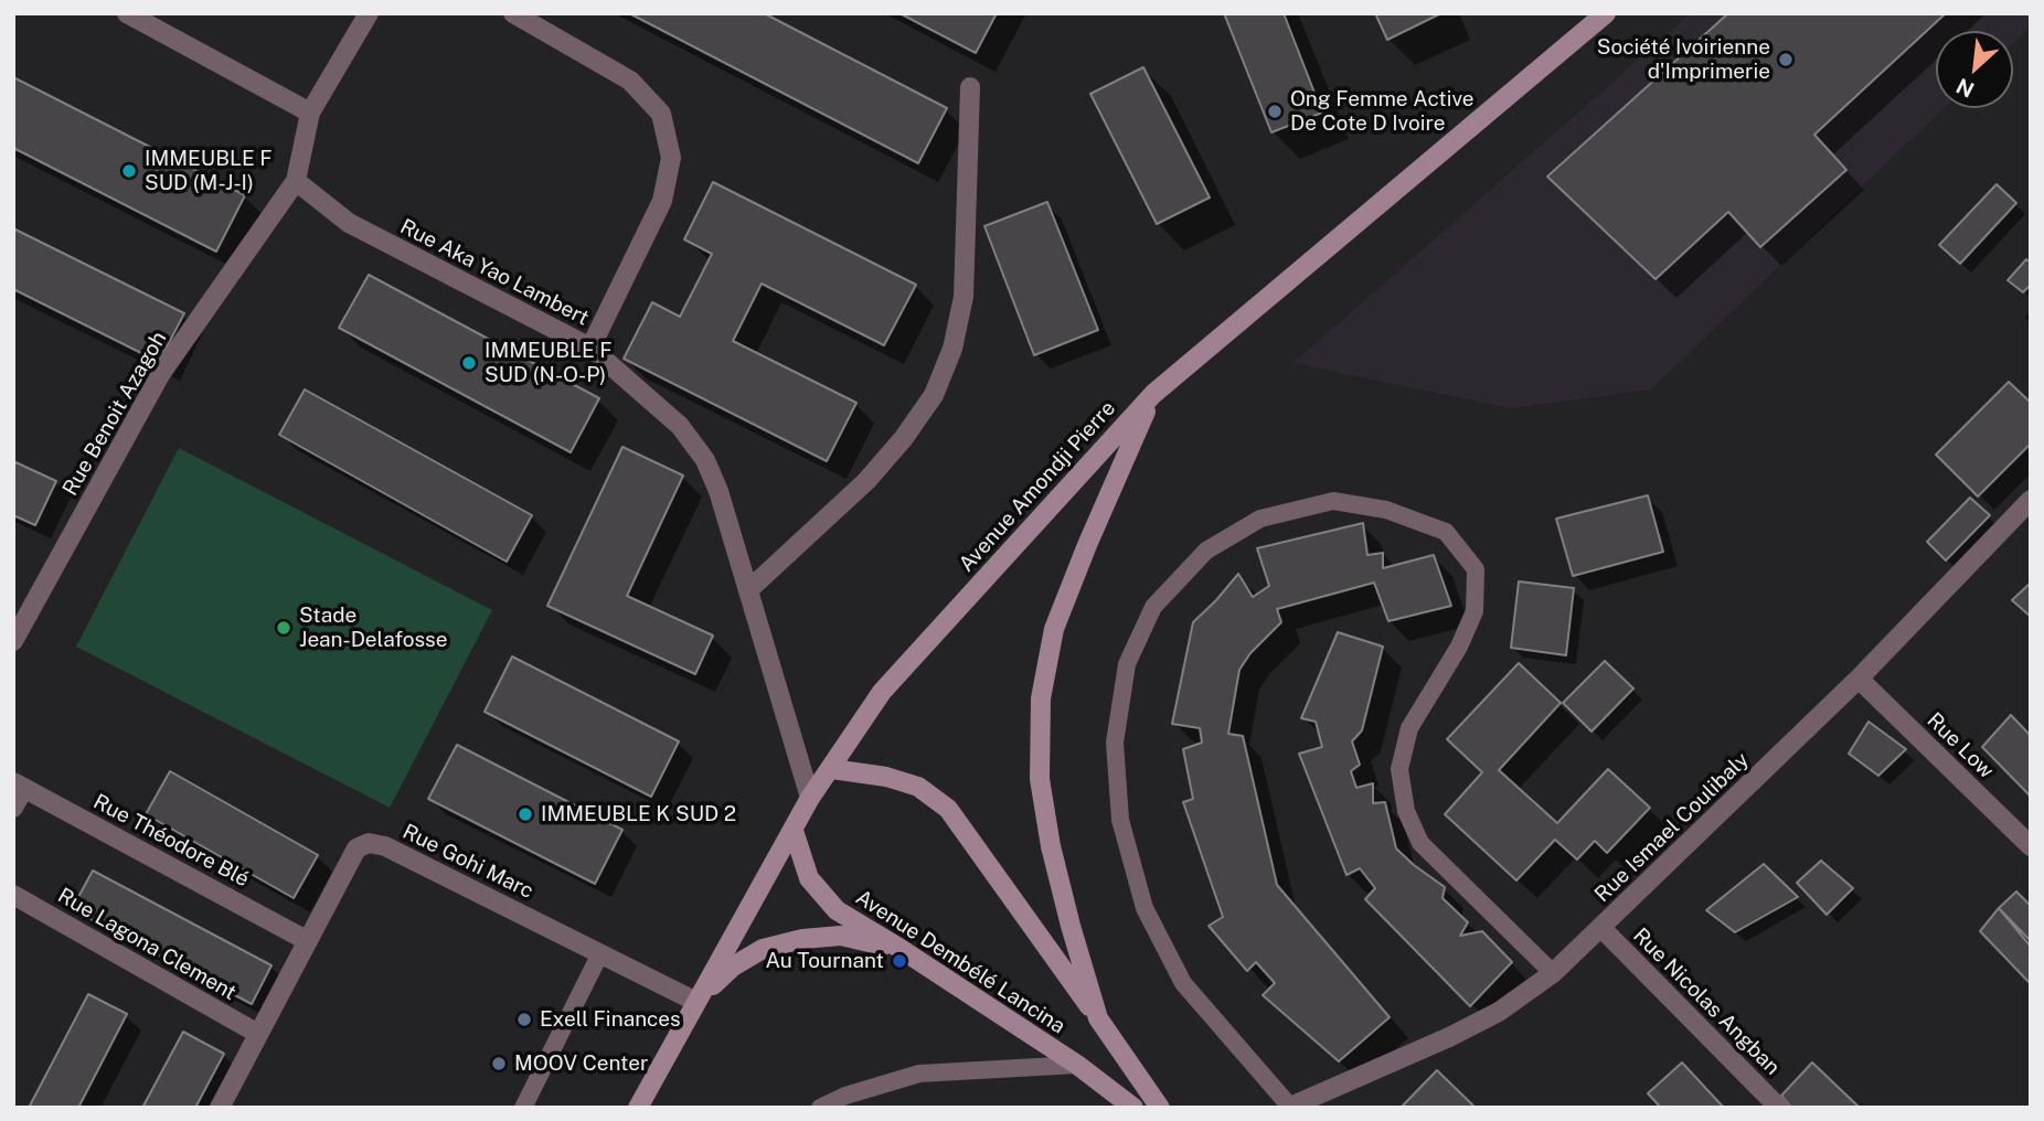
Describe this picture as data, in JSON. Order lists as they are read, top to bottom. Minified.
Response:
{"streets":{"street":["Rue Aka Yao Lambert","Rue Benoit Azagoh","Avenue Amondji Pierre","Rue Low","Rue Ismael Coulibaly","Rue Théodore Blé","Rue Gohi Marc","Rue Lagona Clement","Avenue Dembélé Lancina","Rue Nicolas Angban"]},"crossings":[["Rue Aka Yao Lambert","Rue Benoit Azagoh"],["Rue Aka Yao Lambert","Avenue Amondji Pierre"],["Avenue Amondji Pierre","Rue Gohi Marc"],["Avenue Amondji Pierre","Avenue Dembélé Lancina"],["Rue Low","Rue Ismael Coulibaly"],["Rue Ismael Coulibaly","Rue Nicolas Angban"],["Rue Théodore Blé","Rue Gohi Marc"],["Rue Gohi Marc","Rue Lagona Clement"]],"places":["Société Ivoirienne d'Imprimerie","Ong Femme Active De Cote D Ivoire","IMMEUBLE F SUD (M-J-I)","IMMEUBLE F SUD (N-O-P)","Stade Jean-Delafosse","IMMEUBLE K SUD 2","Au Tournant","Exell Finances","MOOV Center"],"north":"bottom left"}
